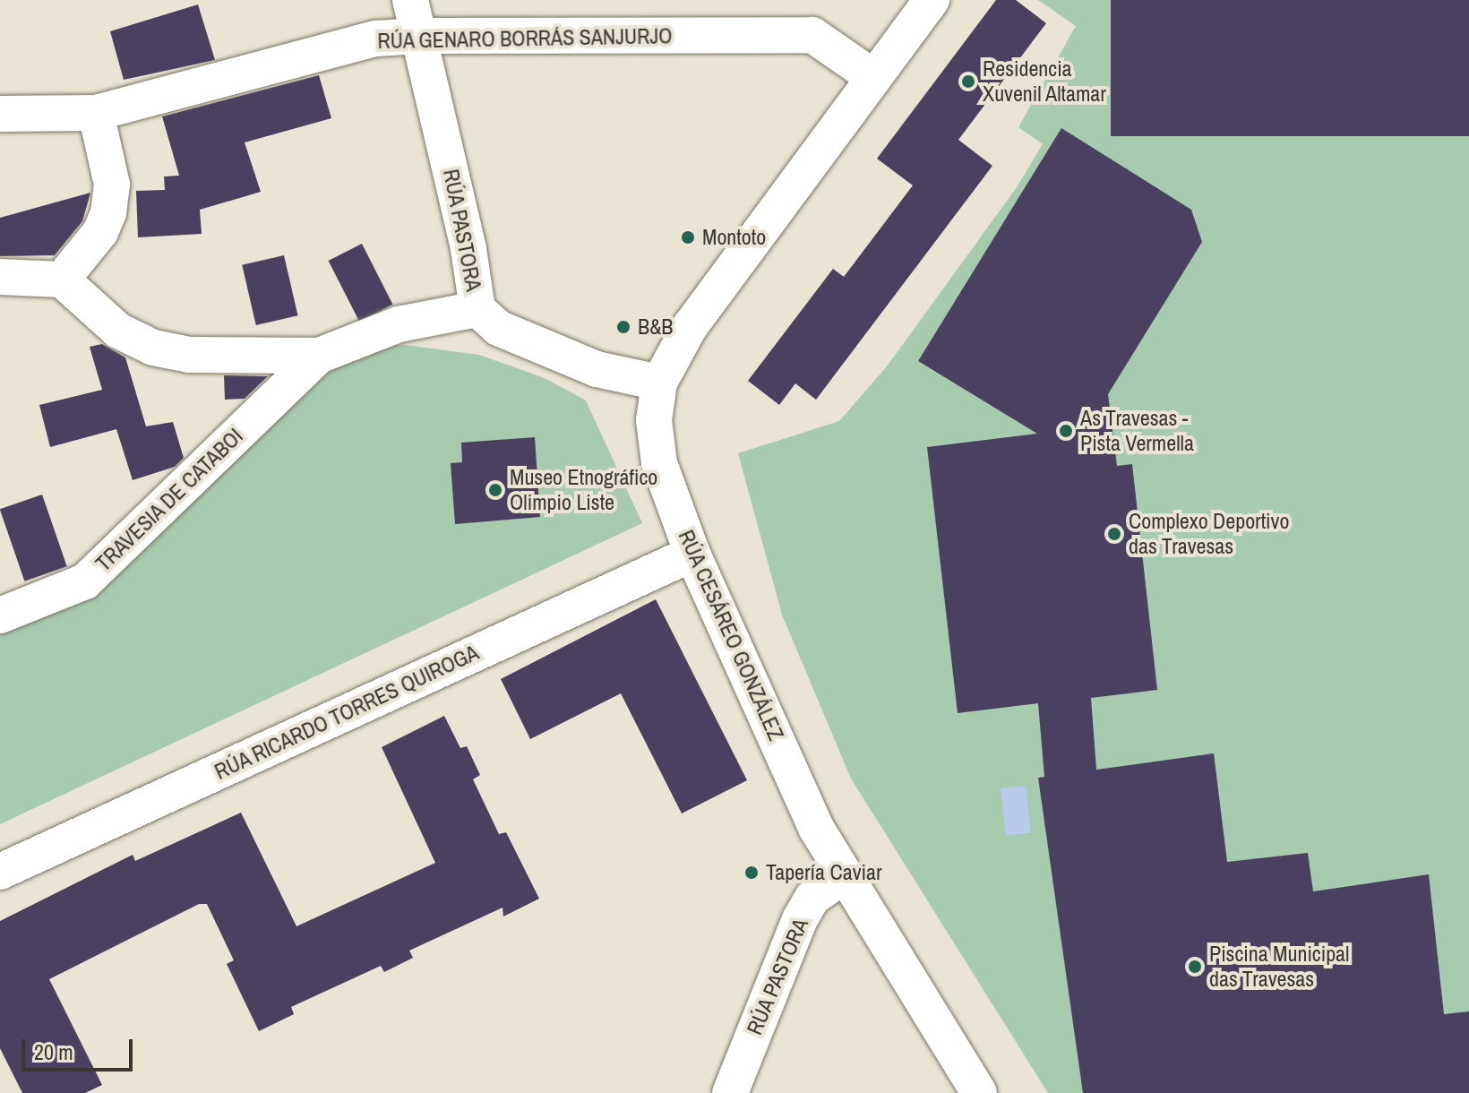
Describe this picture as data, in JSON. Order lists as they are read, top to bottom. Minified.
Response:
{"streets":{"street":["RÚA GENARO BORRÁS SANJURJO","RÚA PASTORA","TRAVESIA DE CATABOI","RÚA CESÁREO GONZÁLEZ","RÚA RICARDO TORRES QUIROGA"]},"crossings":[["RÚA GENARO BORRÁS SANJURJO","RÚA PASTORA"],["RÚA GENARO BORRÁS SANJURJO","RÚA CESÁREO GONZÁLEZ"],["RÚA PASTORA","RÚA CESÁREO GONZÁLEZ"],["RÚA CESÁREO GONZÁLEZ","RÚA RICARDO TORRES QUIROGA"]],"places":["Residencia Xuvenil Altamar","Montoto","B&B","As Travesas - Pista Vermella","Museo Etnográfico Olimpio Liste","Complexo Deportivo das Travesas","Tapería Caviar","Piscina Municipal das Travesas"],"scale_bar":"20 m"}
